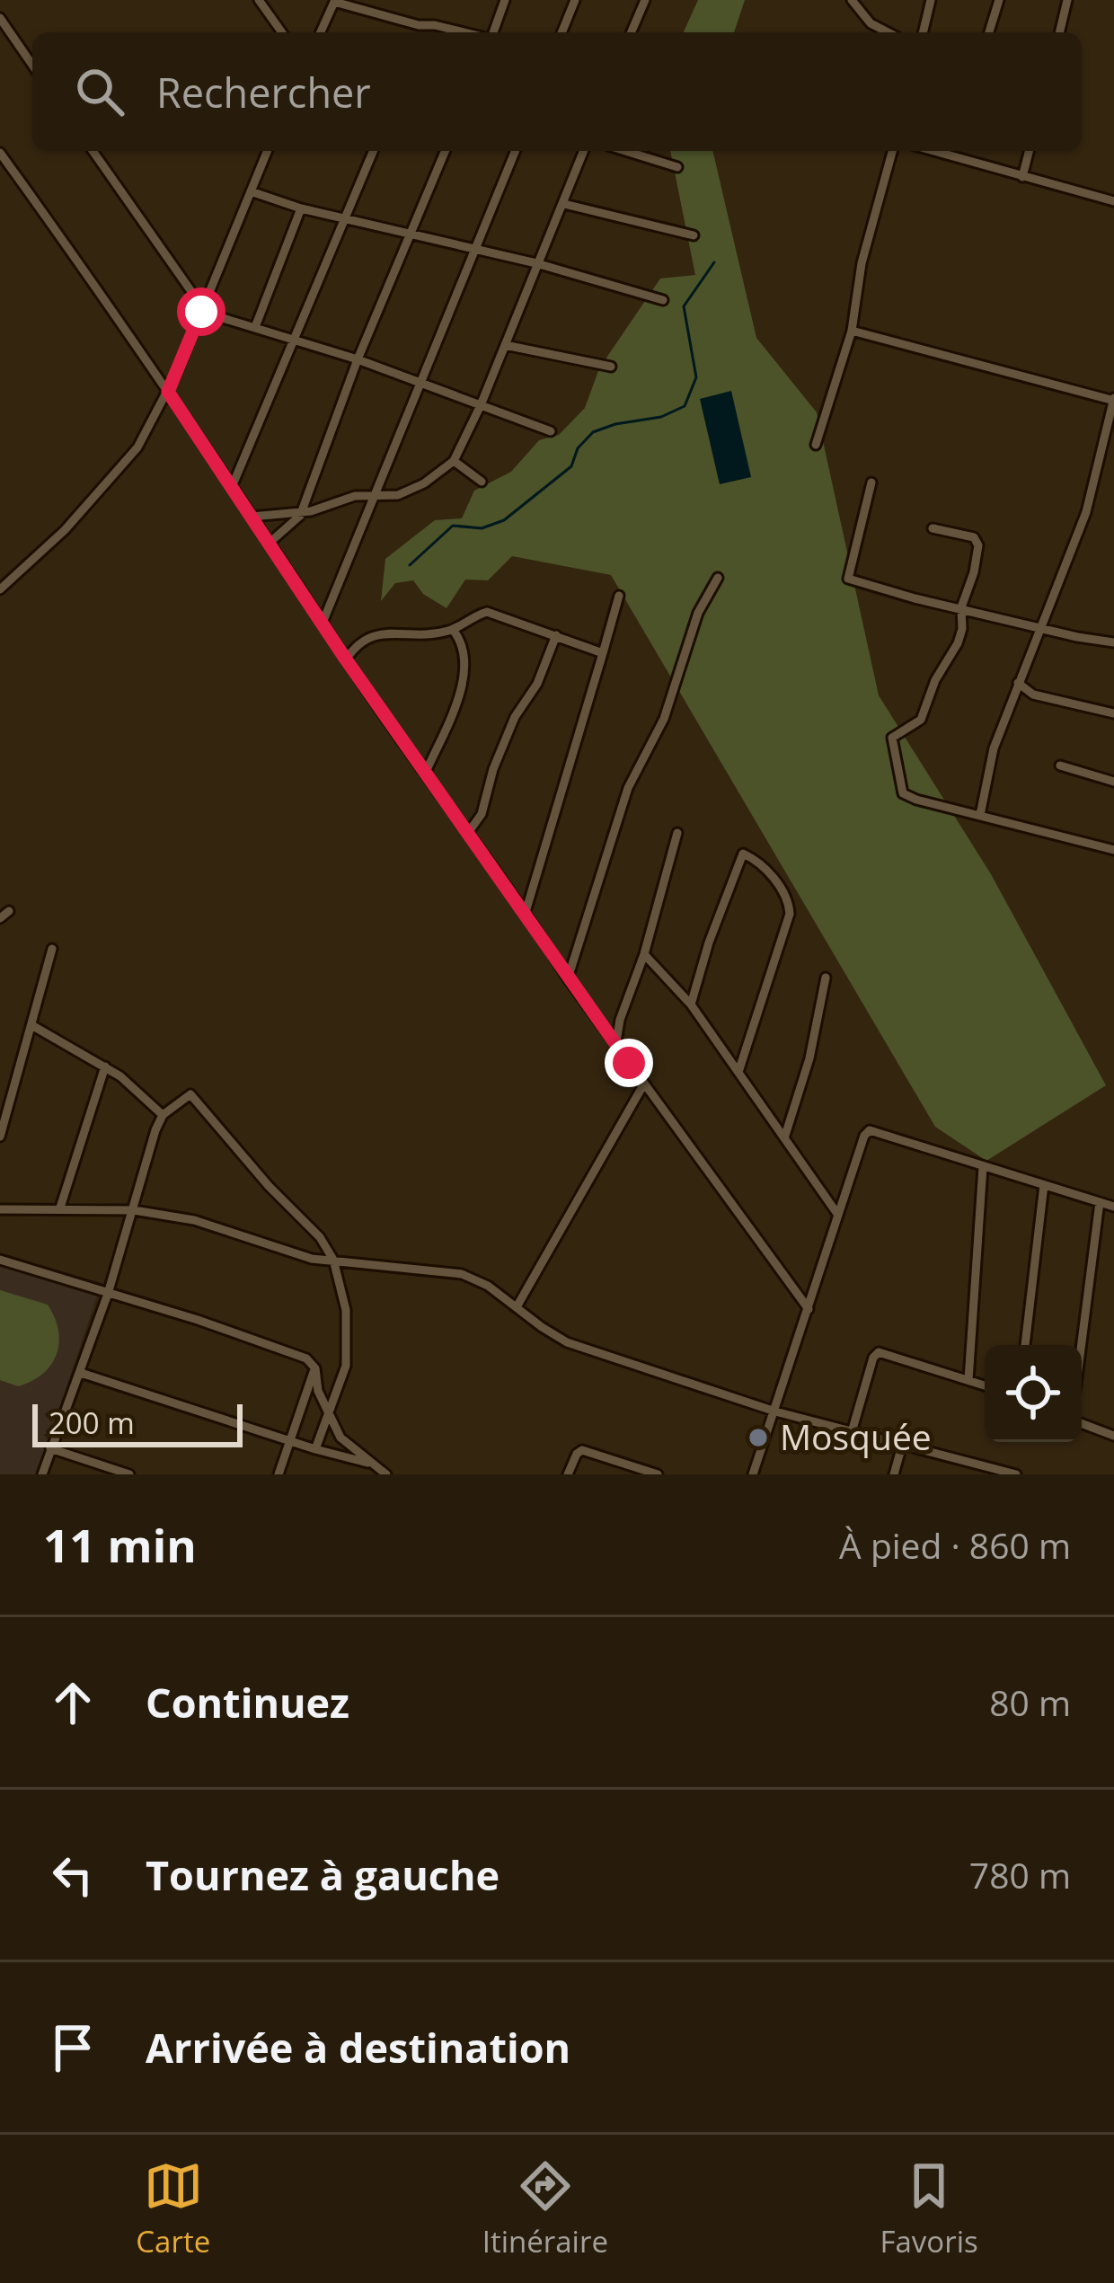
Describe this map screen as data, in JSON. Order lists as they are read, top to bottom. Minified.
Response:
{"places":["Mosquée"],"scale_bar":"200 m","page":{"search":"Rechercher","scale":"200 m","heading":["11 min","À pied · 860 m"],"list":[["Continuez","80 m"],["Tournez à gauche","780 m"],"Arrivée à destination"],"nav":["Carte","Itinéraire","Favoris"]}}
